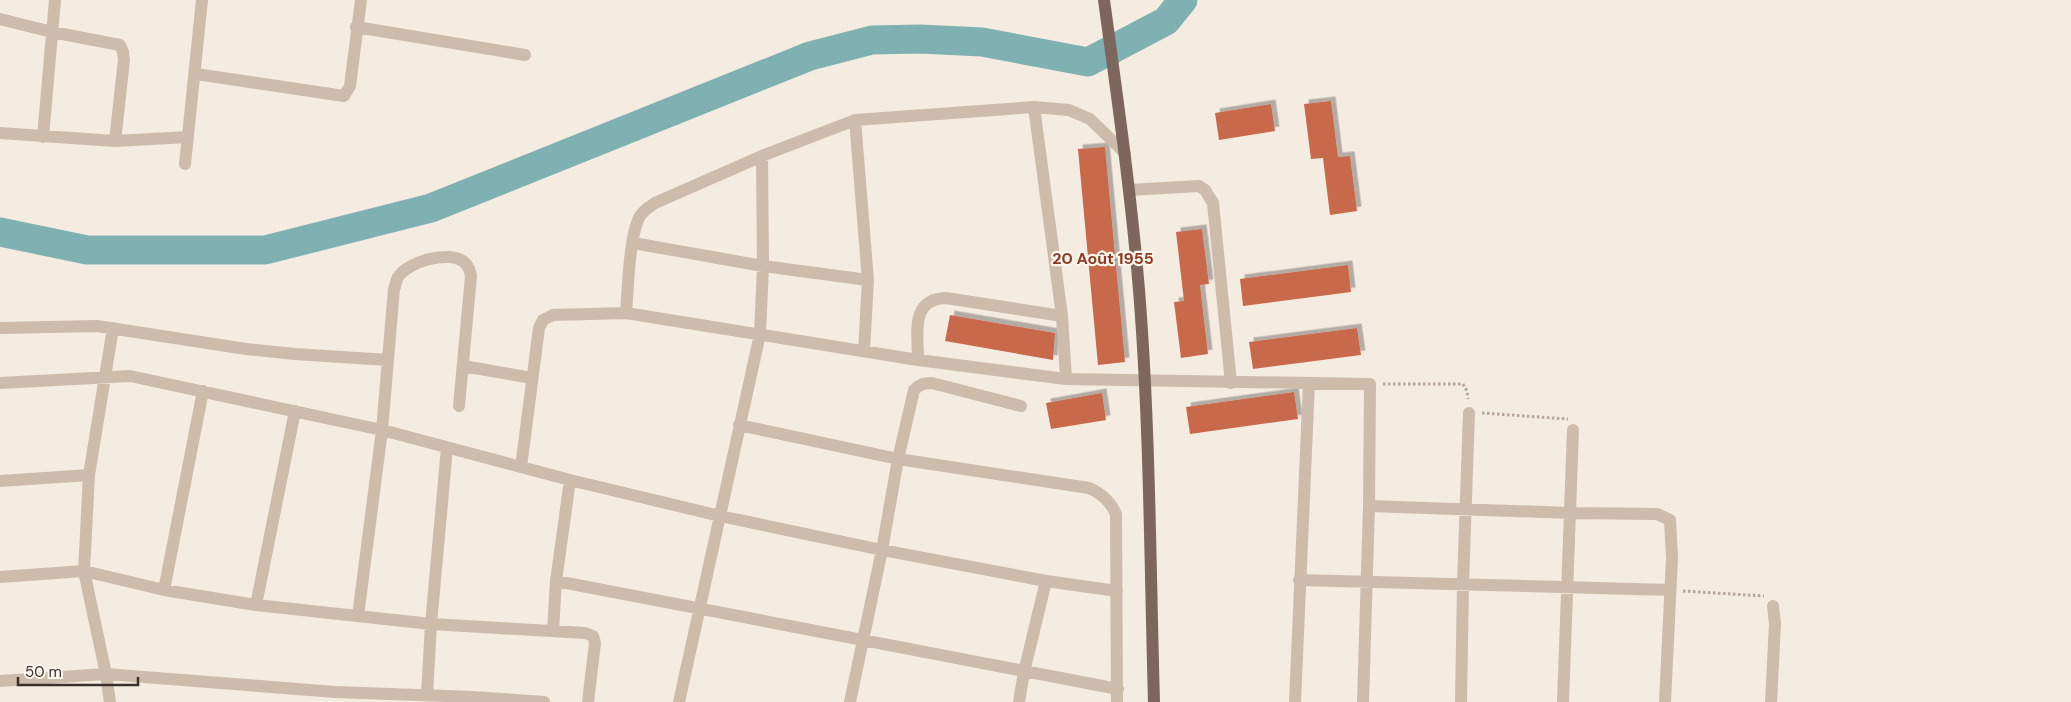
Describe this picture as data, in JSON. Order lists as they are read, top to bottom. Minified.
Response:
{"districts":["20 Août 1955"],"scale_bar":"50 m"}
